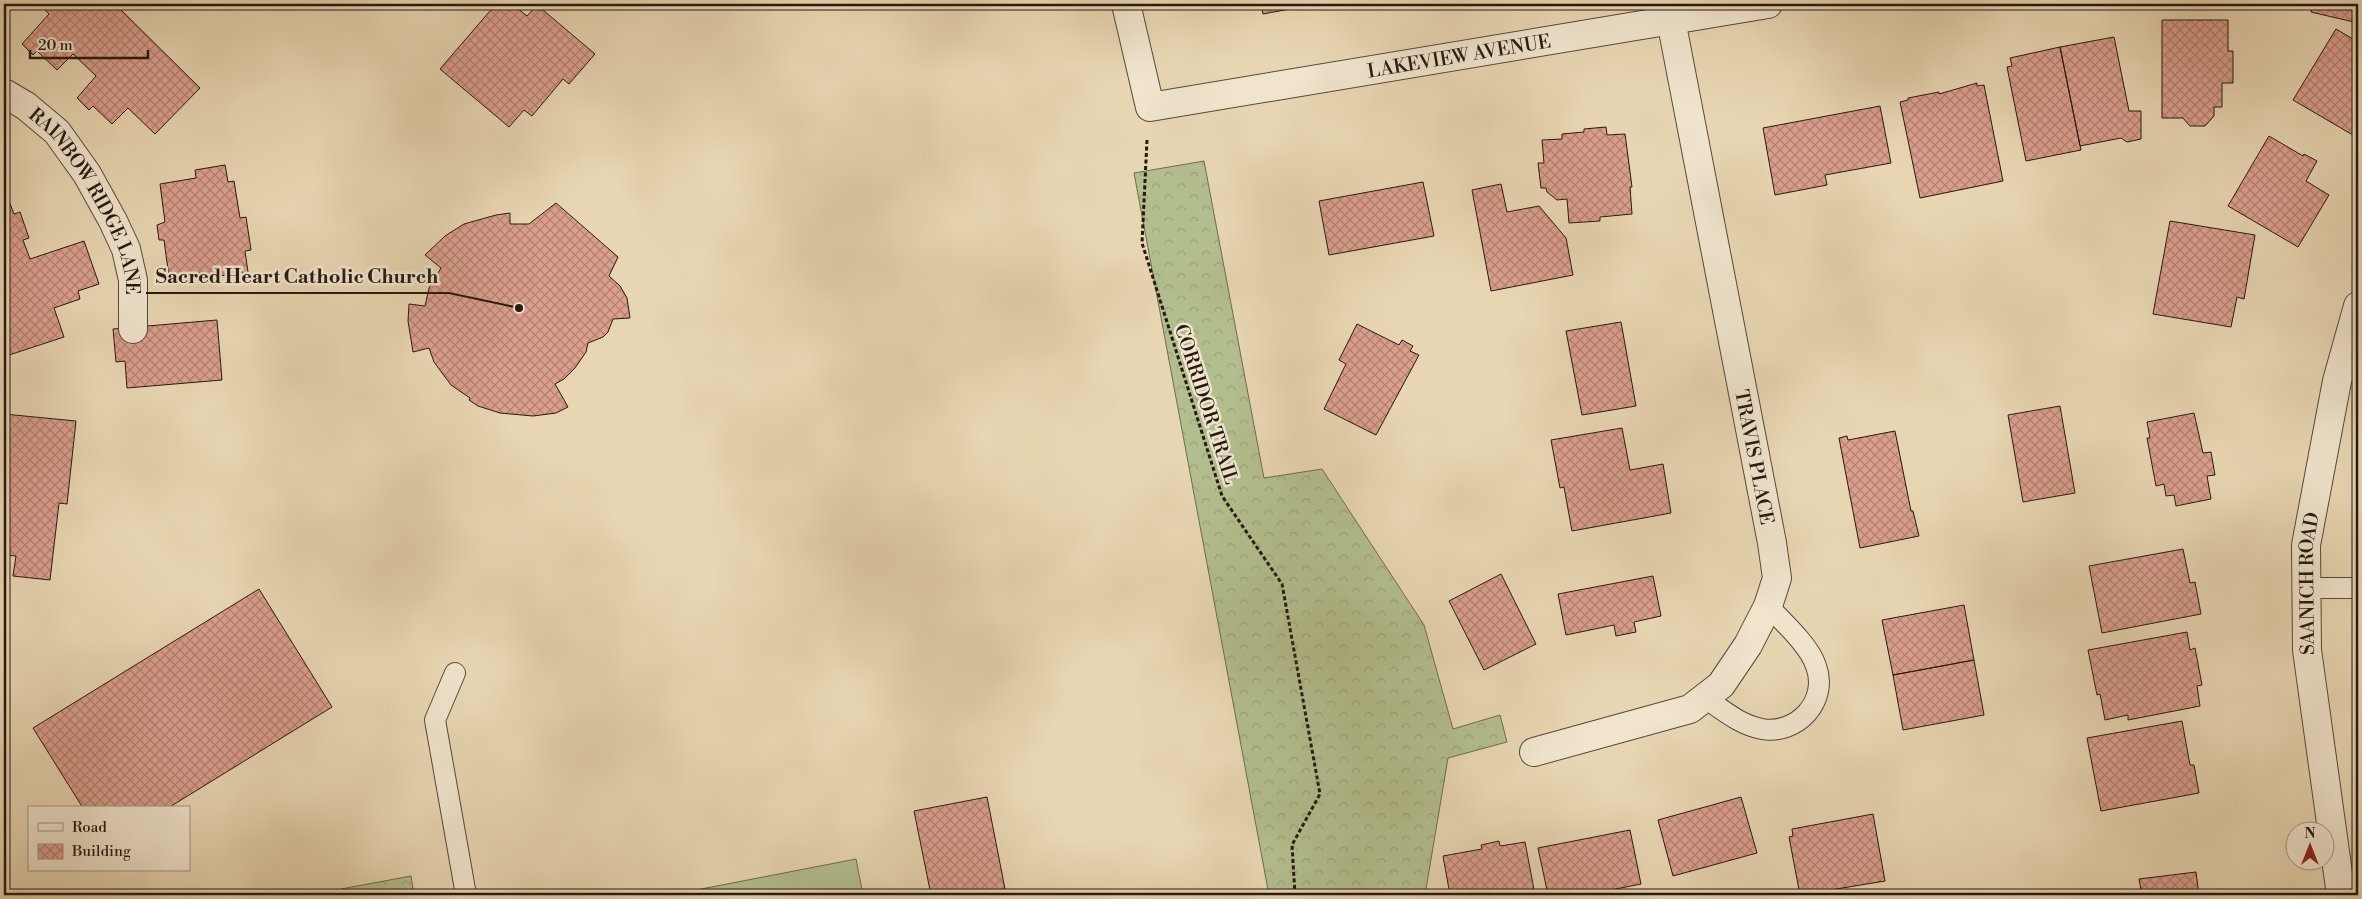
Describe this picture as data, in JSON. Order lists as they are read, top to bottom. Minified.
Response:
{"streets":{"street":["LAKEVIEW AVENUE","RAINBOW RIDGE LANE","TRAVIS PLACE","SAANICH ROAD"],"path":["CORRIDOR TRAIL"]},"crossings":[["LAKEVIEW AVENUE","CORRIDOR TRAIL"],["LAKEVIEW AVENUE","TRAVIS PLACE"]],"places":["Sacred Heart Catholic Church"],"legend":["Road","Building"],"scale_bar":"20 m","north":"top"}
